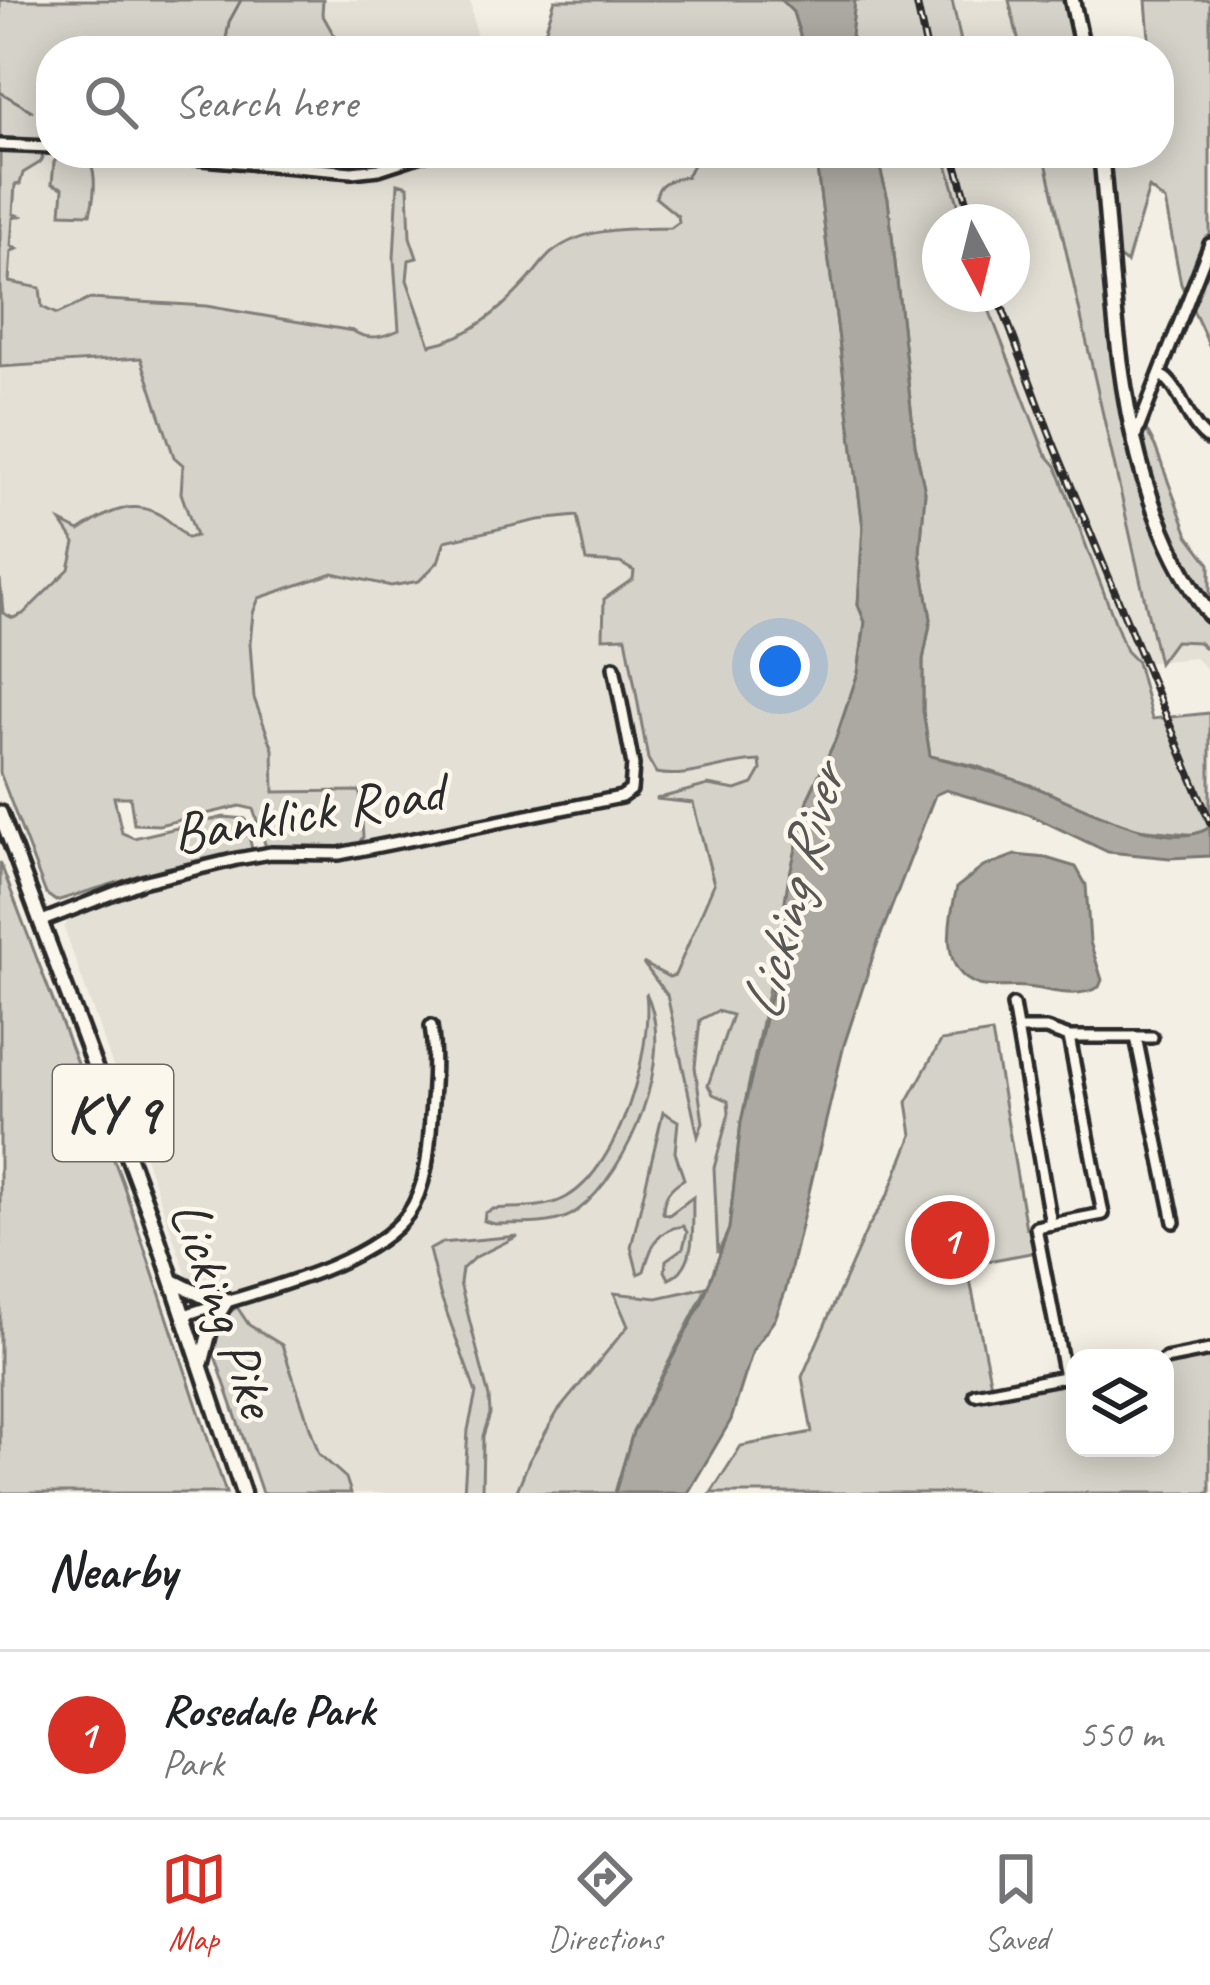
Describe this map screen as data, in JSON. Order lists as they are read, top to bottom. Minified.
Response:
{"streets":{"main road":["KY 9","Licking Pike"],"street":["Banklick Road"]},"crossings":[["Banklick Road","Licking Pike"]],"water":["Licking River"],"north":"bottom","page":{"search":"Search here","pins":"1","heading":"Nearby","list":[{"mark":"1","name":"Rosedale Park","note":"Park","value":"550 m"}],"nav":["Map","Directions","Saved"]}}
